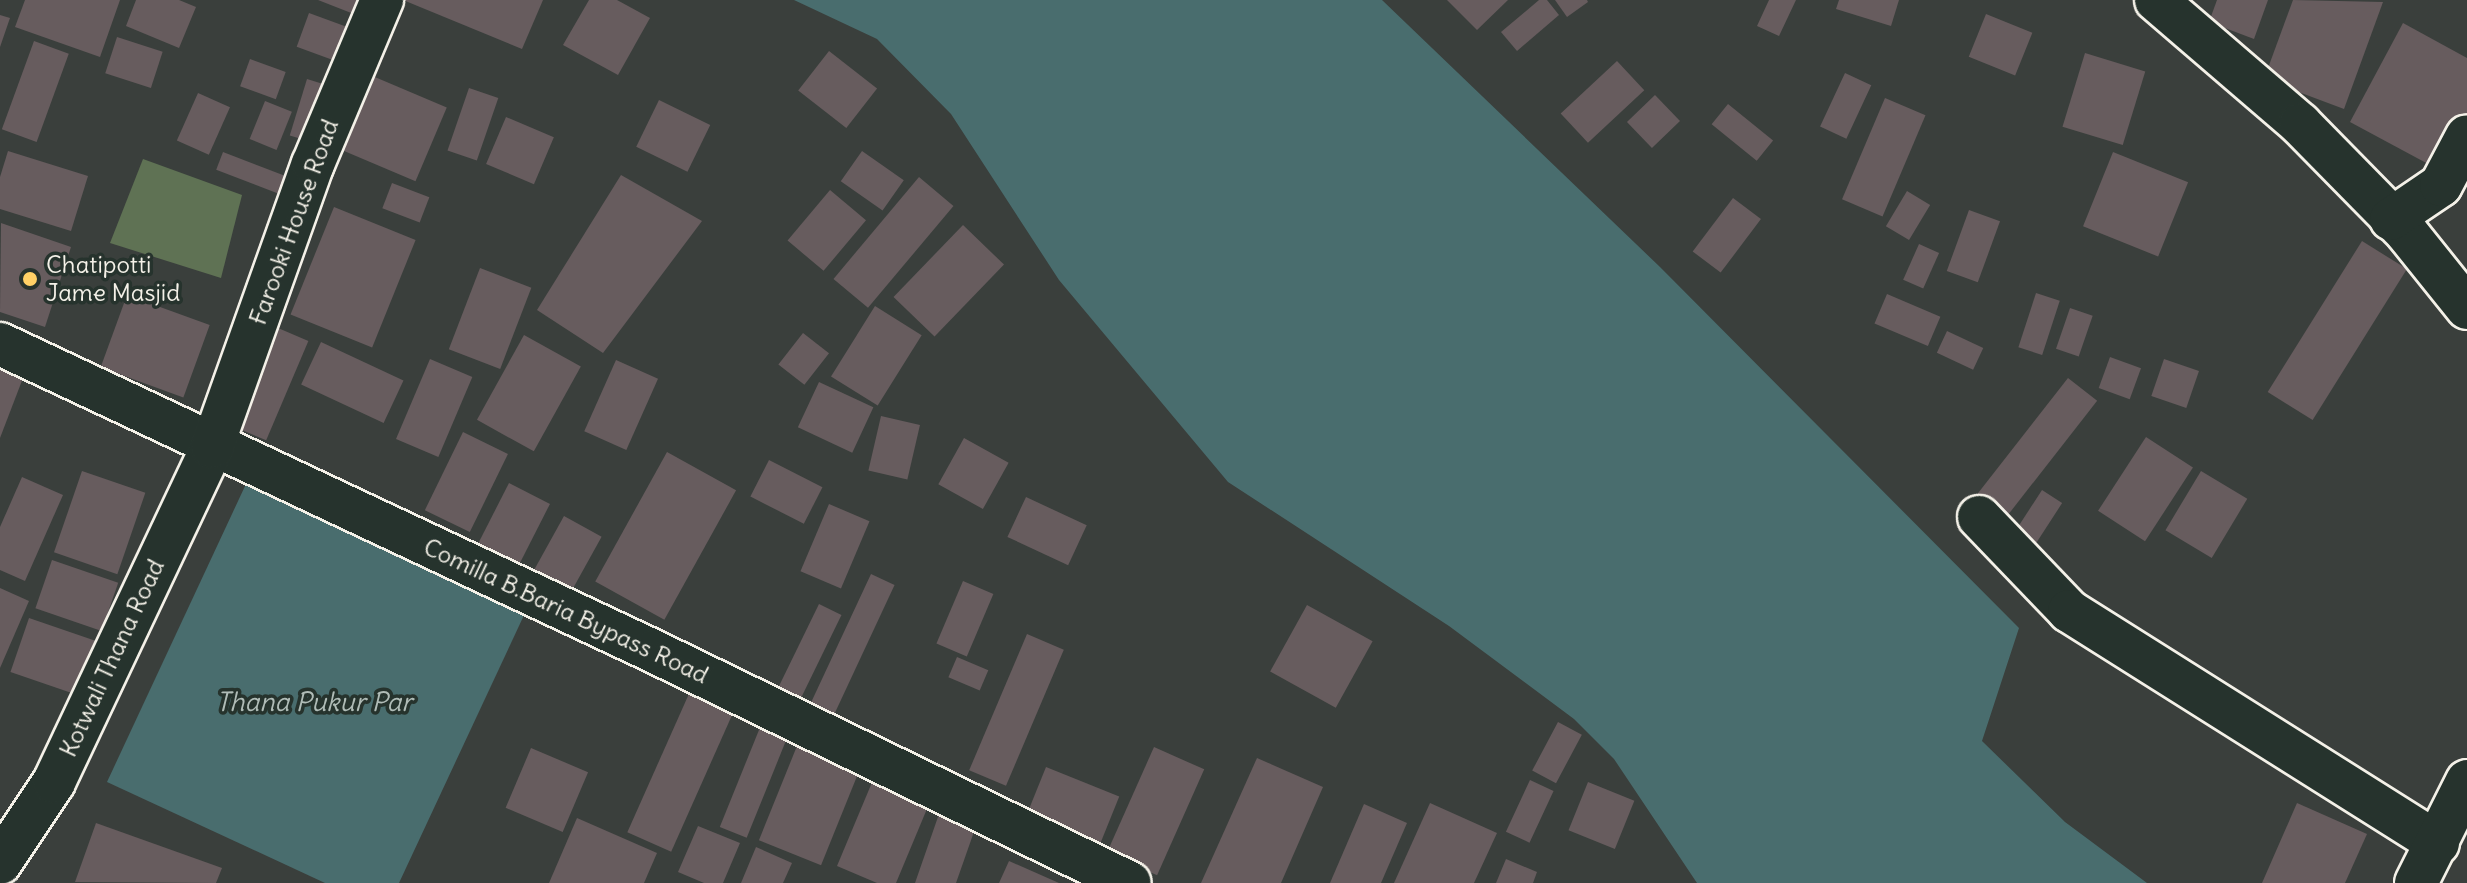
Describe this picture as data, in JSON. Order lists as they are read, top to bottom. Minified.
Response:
{"streets":{"street":["Farooki House Road","Comilla B.Baria Bypass Road","Kotwali Thana Road"]},"crossings":[["Farooki House Road","Comilla B.Baria Bypass Road"],["Farooki House Road","Kotwali Thana Road"],["Comilla B.Baria Bypass Road","Kotwali Thana Road"]],"water":["Thana Pukur Par"],"places":["Chatipotti Jame Masjid"]}
